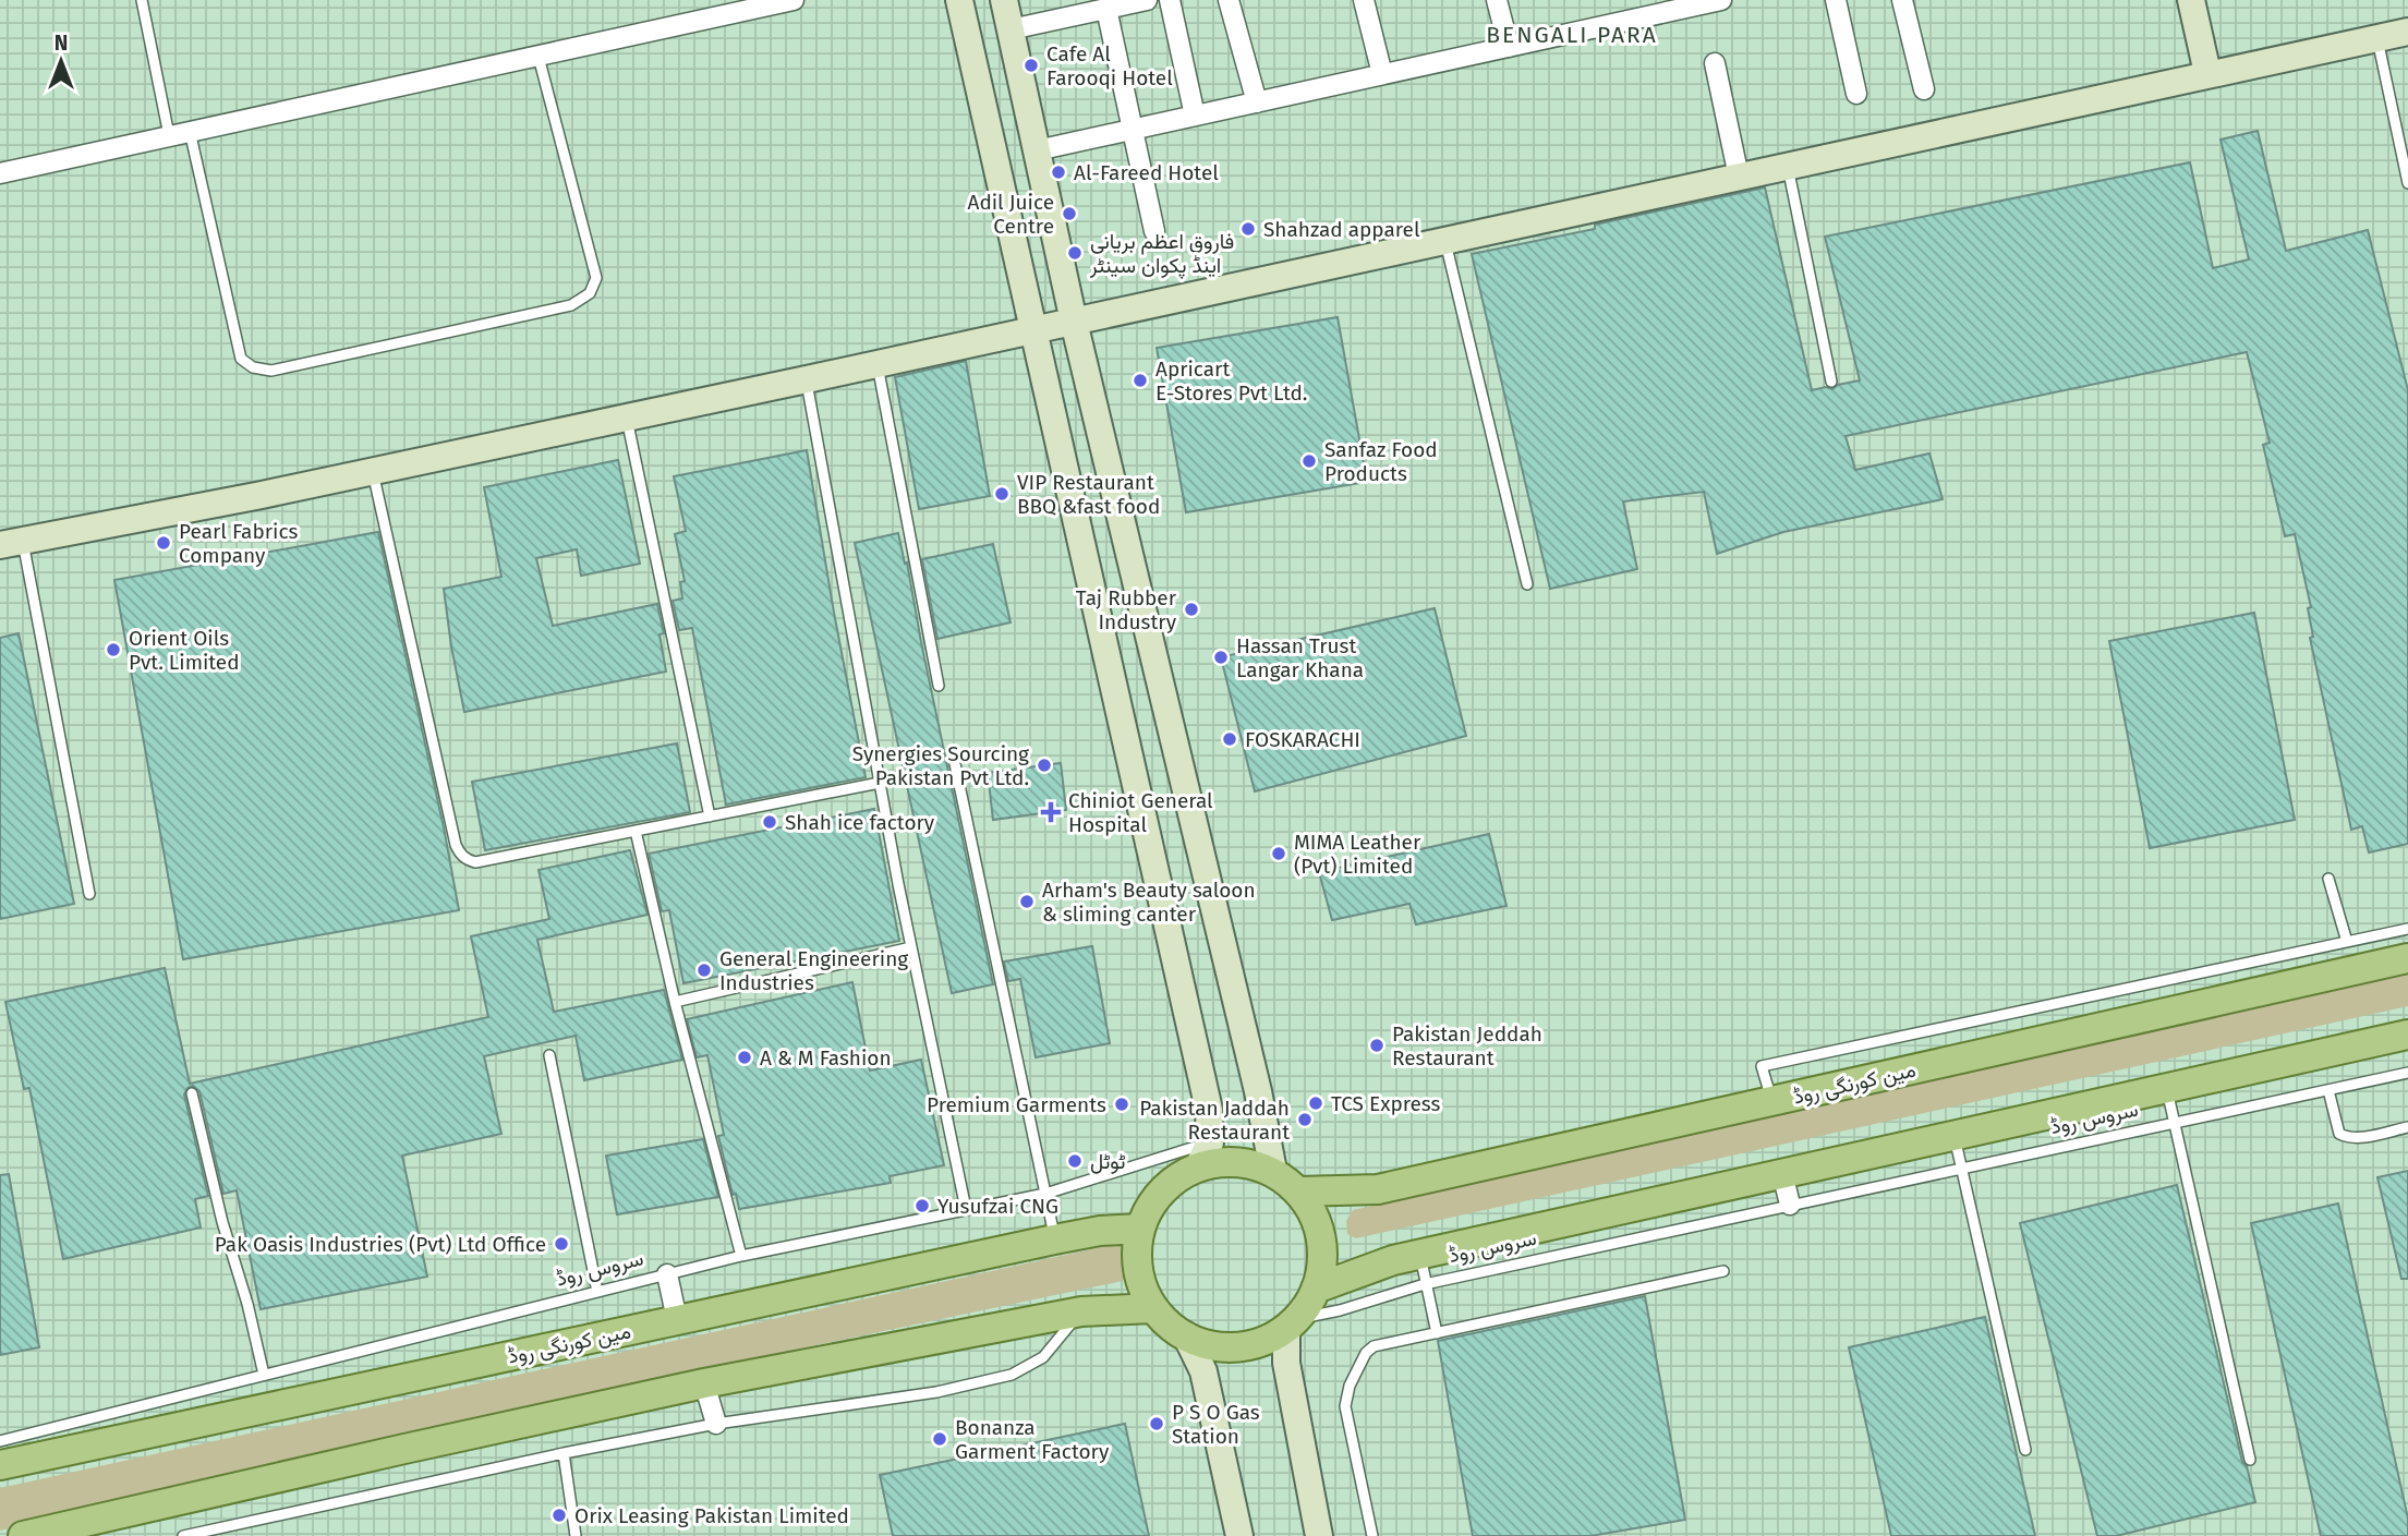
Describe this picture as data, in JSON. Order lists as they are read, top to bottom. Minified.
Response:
{"streets":{"main road":["مین کورنگی روڈ"],"lane":["سروس روڈ"]},"crossings":[["مین کورنگی روڈ","سروس روڈ"]],"districts":["BENGALI PARA"],"places":{"other":["Cafe Al Farooqi Hotel","Al-Fareed Hotel","Adil Juice Centre","Shahzad apparel","فاروق اعظم بریانی اینڈ پکوان سینٹر","Apricart E-Stores Pvt Ltd.","Sanfaz Food Products","VIP Restaurant BBQ &fast food","Pearl Fabrics Company","Taj Rubber Industry","Orient Oils Pvt. Limited","Hassan Trust Langar Khana","FOSKARACHI","Synergies Sourcing Pakistan Pvt Ltd.","Shah ice factory","MIMA Leather (Pvt) Limited","Arham's Beauty saloon & sliming canter","General Engineering Industries","Pakistan Jeddah Restaurant","A & M Fashion","TCS Express","Premium Garments","Pakistan Jaddah Restaurant","ٹوٹل","Yusufzai CNG","Pak Oasis Industries (Pvt) Ltd Office","P S O Gas Station","Bonanza Garment Factory","Orix Leasing Pakistan Limited"],"health":["Chiniot General Hospital"]},"north":"top"}
